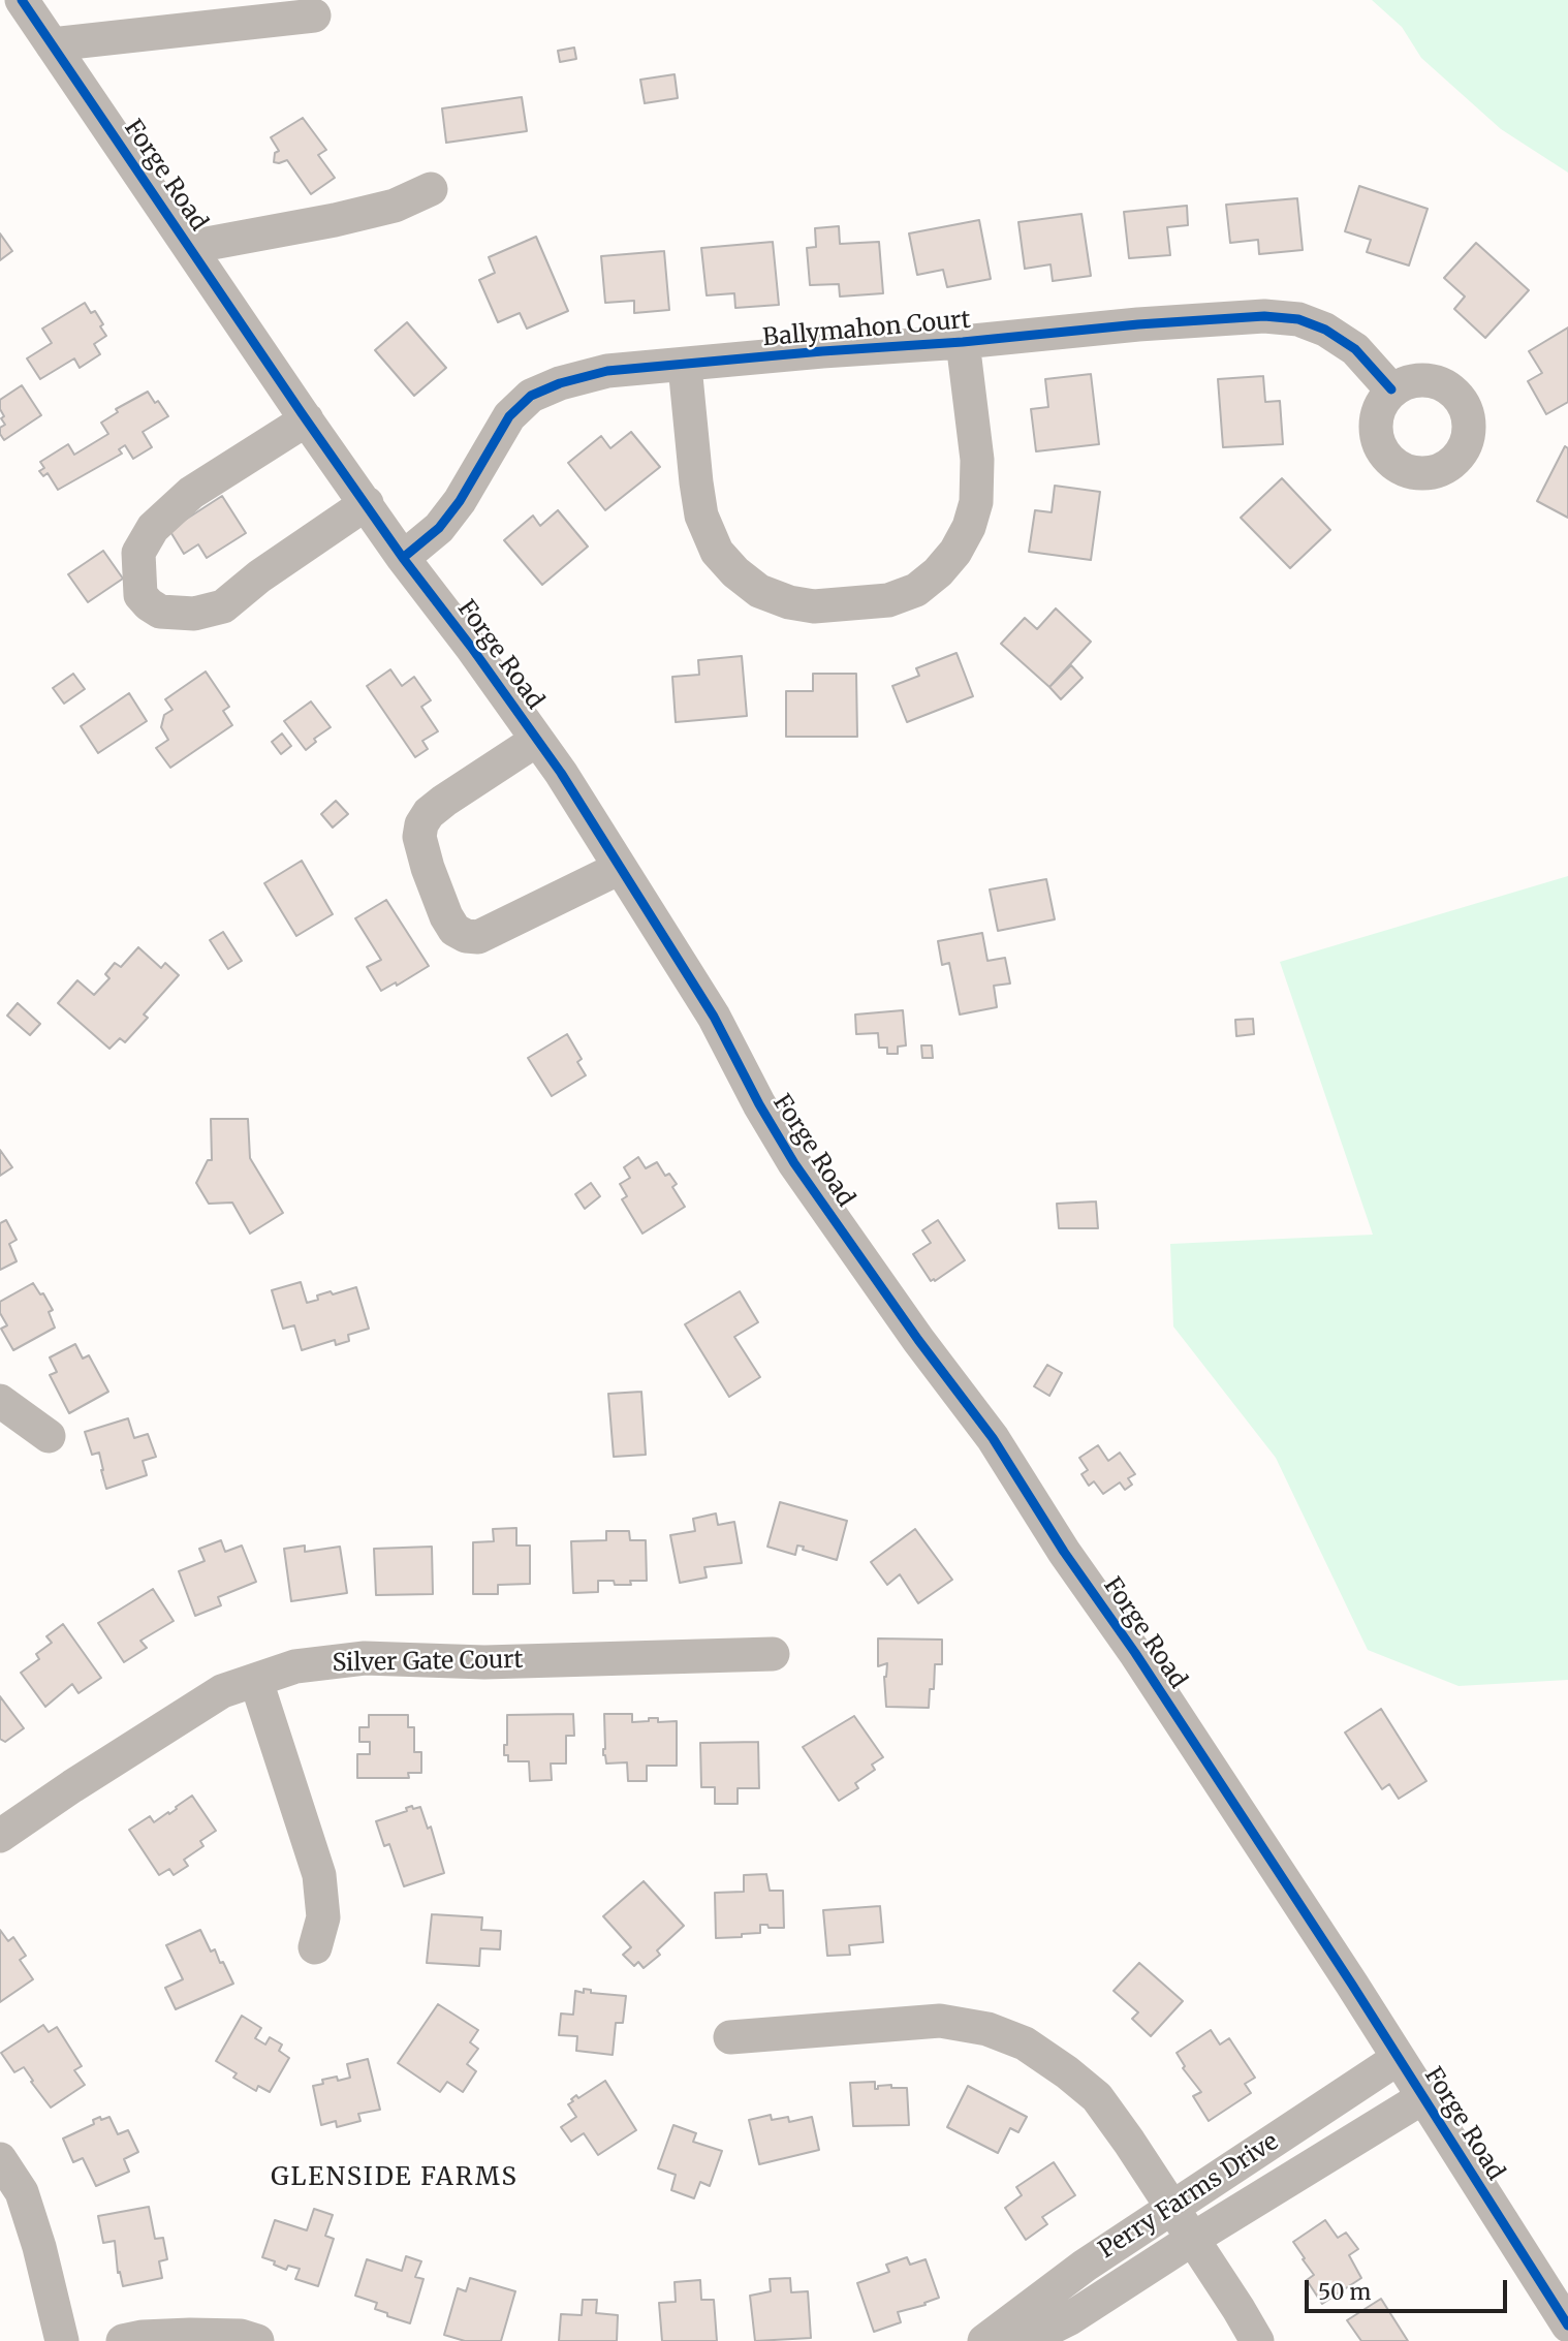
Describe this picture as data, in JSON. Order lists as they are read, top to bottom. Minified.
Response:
{"streets":{"street":["Forge Road","Ballymahon Court","Silver Gate Court","Perry Farms Drive"]},"crossings":[["Forge Road","Ballymahon Court"],["Forge Road","Perry Farms Drive"]],"districts":["GLENSIDE FARMS"],"scale_bar":"50 m"}
